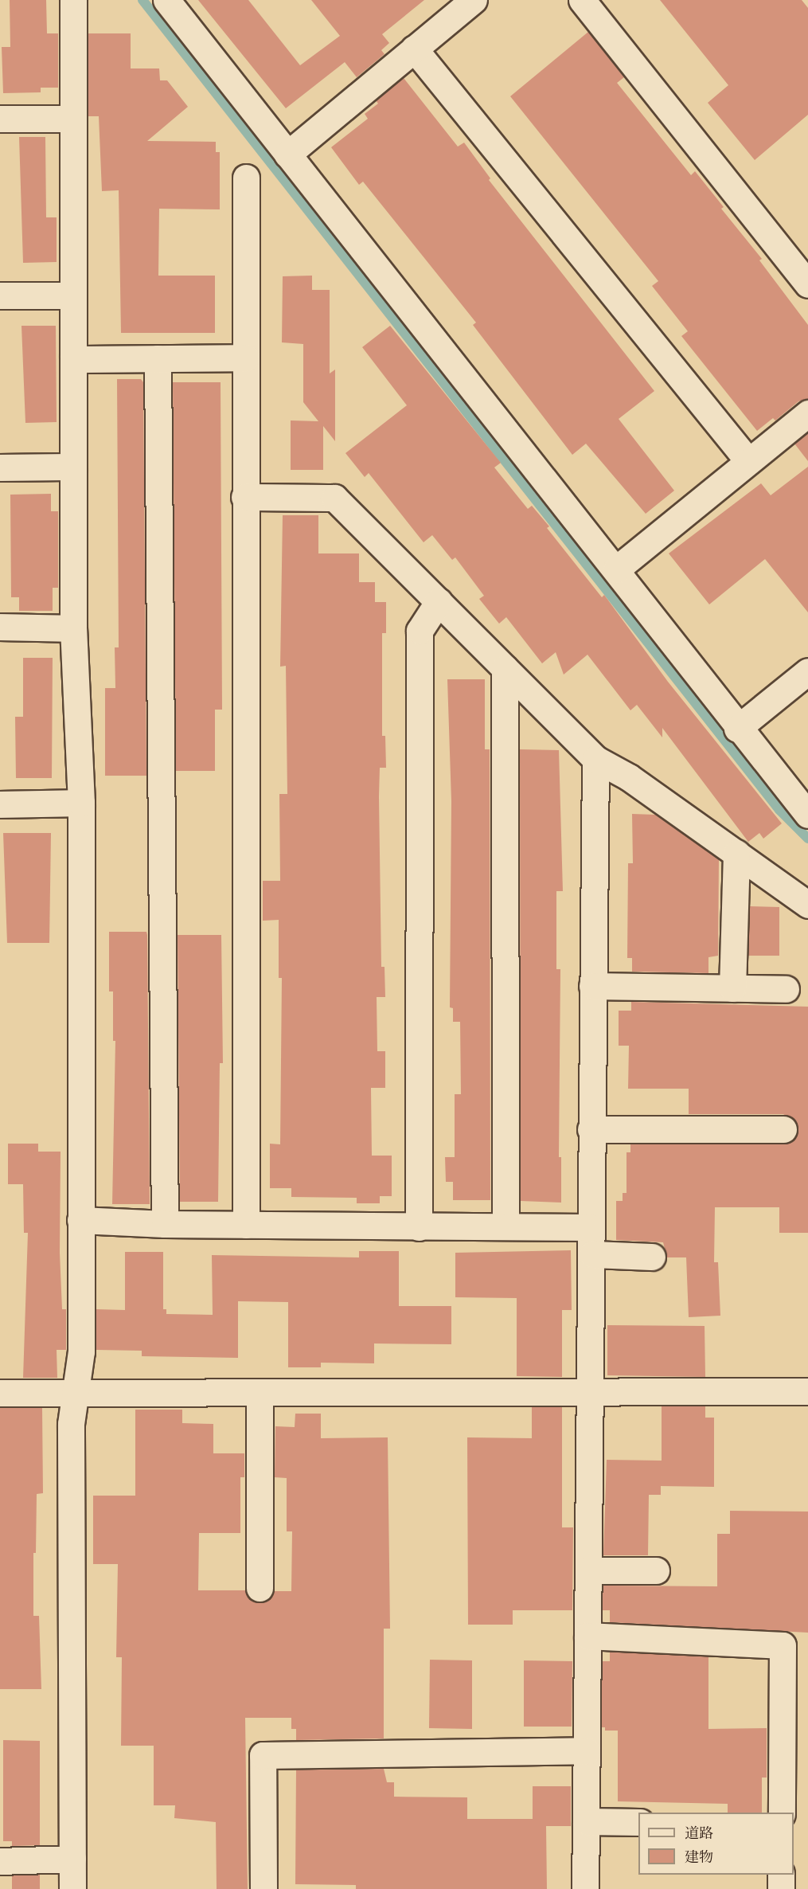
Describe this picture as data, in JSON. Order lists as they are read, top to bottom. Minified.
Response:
{"legend":["道路","建物"]}
